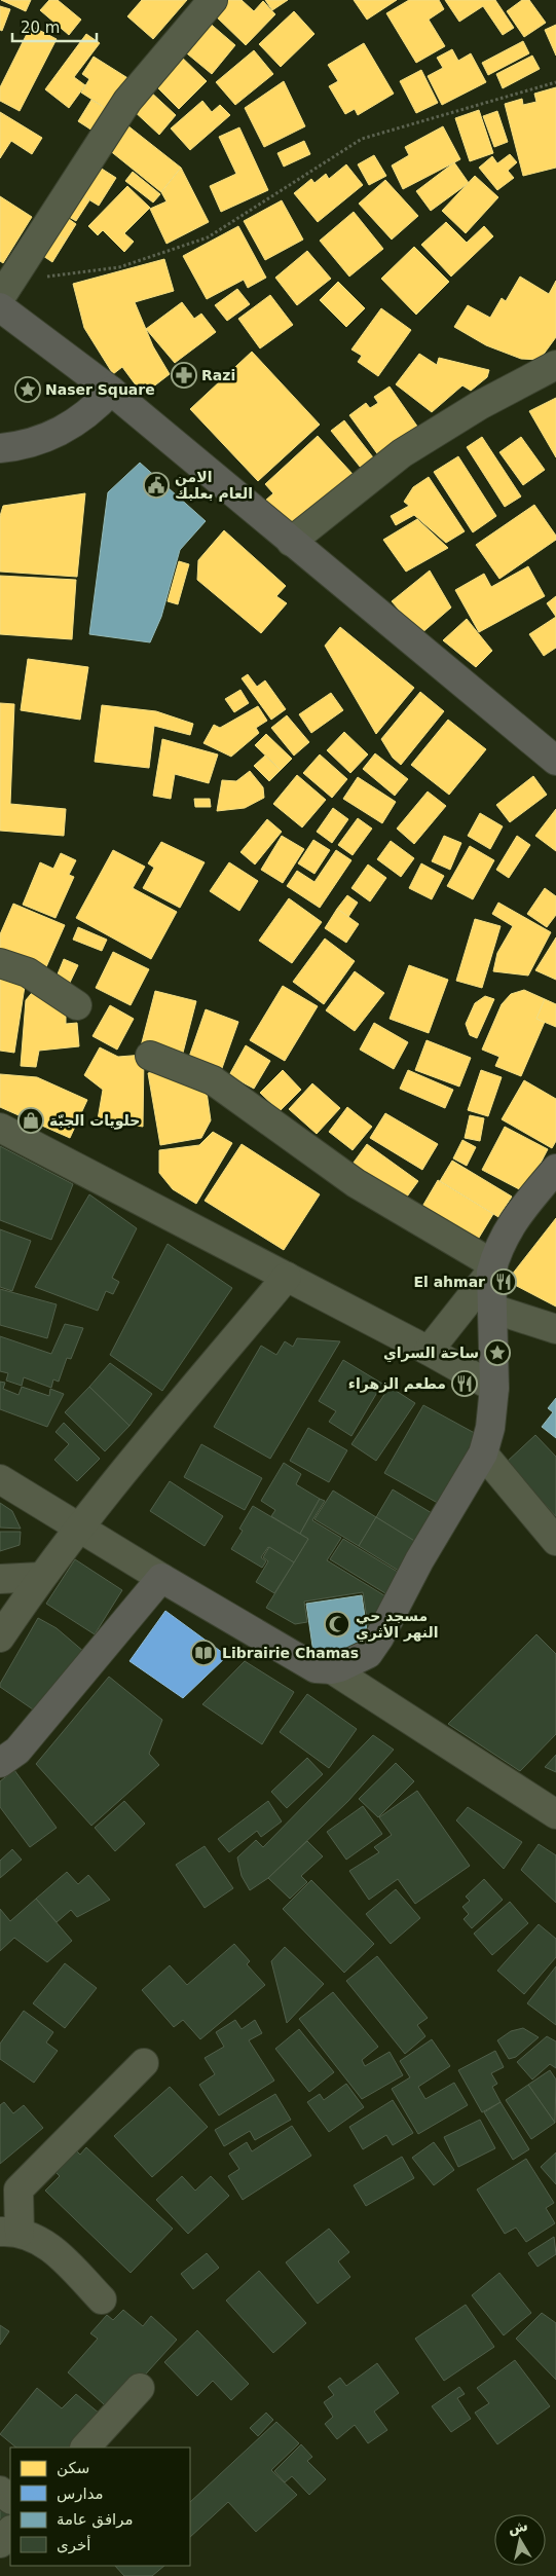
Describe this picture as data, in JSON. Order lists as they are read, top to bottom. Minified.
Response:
{"places":{"pharmacy":["Razi"],"place":["Naser Square","ساحة السراي"],"public building":["الامن العام بعلبك"],"shop":["حلويات الجبّة"],"restaurant":["El ahmar","مطعم الزهراء"],"mosque":["مسجد حي النهر الأثري"],"library":["Librairie Chamas"]},"legend":["سكن","مدارس","مرافق عامة","أخرى"],"scale_bar":"20 m","north":"top"}
